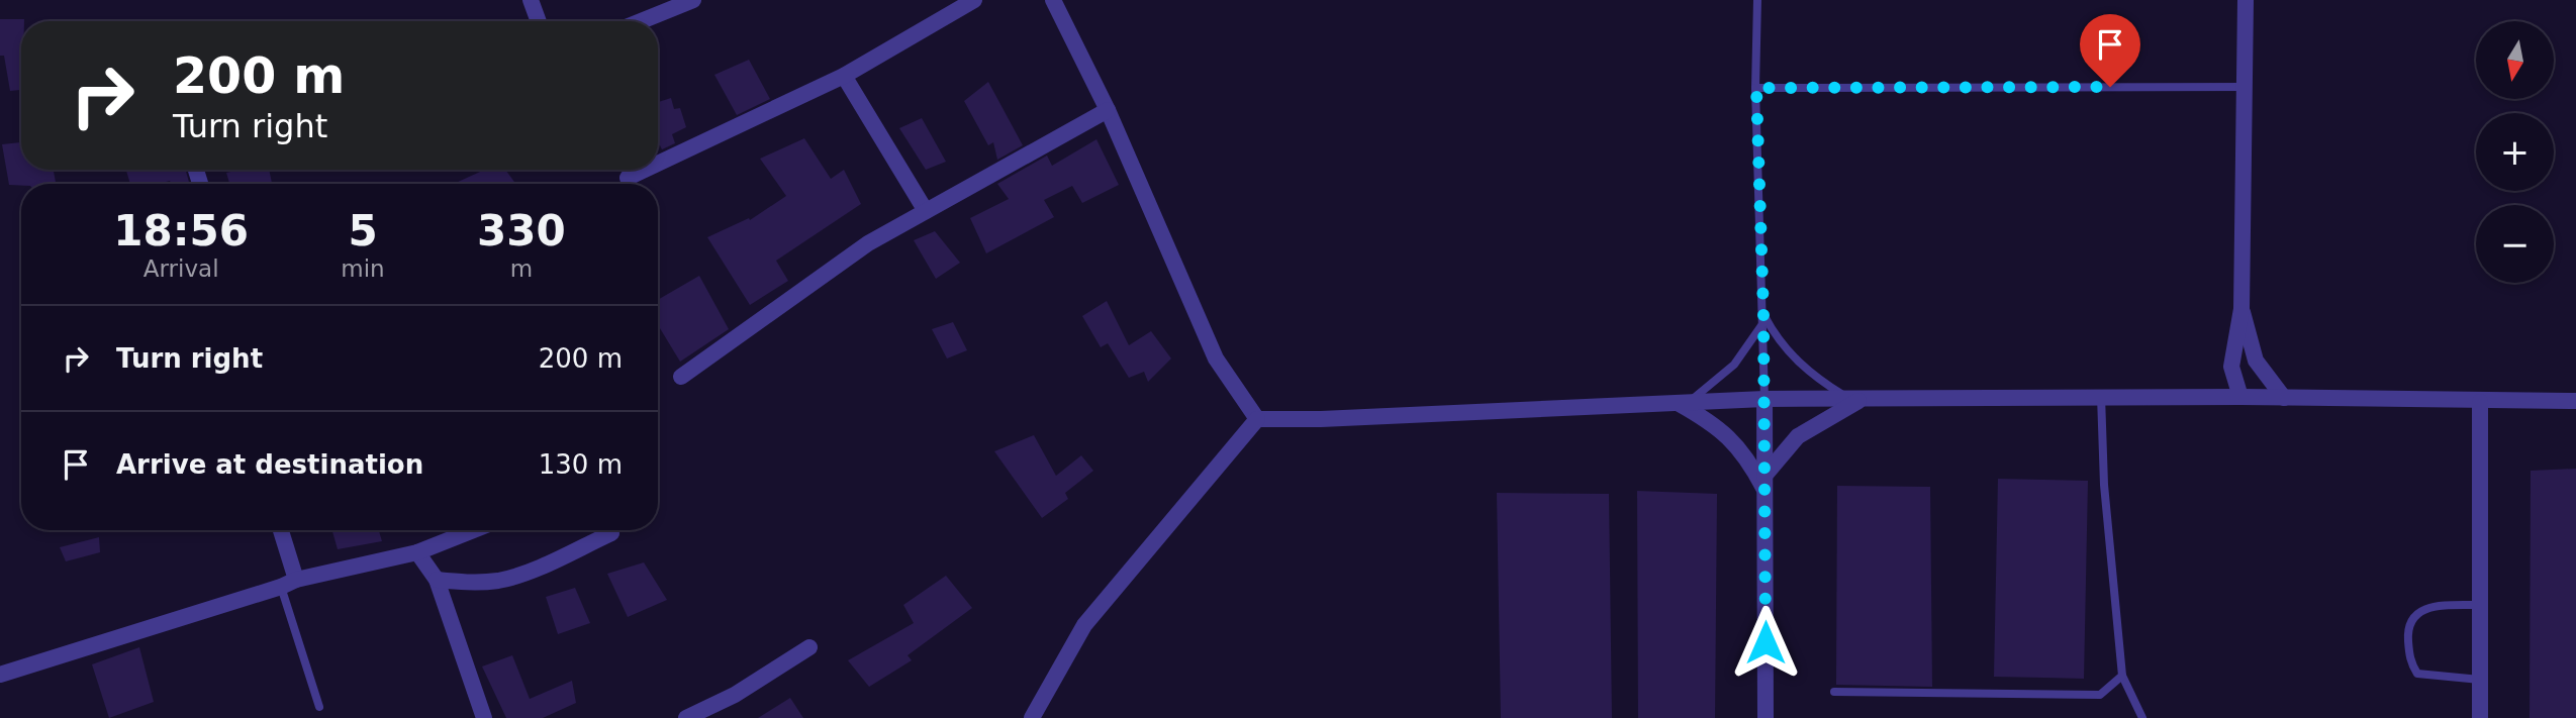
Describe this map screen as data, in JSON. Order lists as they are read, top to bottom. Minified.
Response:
{"north":"bottom","page":{"map_buttons":["+","−"],"turn":["200 m","Turn right"],"eta":["18:56","Arrival","5","min","330","m"],"list":[{"name":"Turn right","value":"200 m"},{"name":"Arrive at destination","value":"130 m"}]}}
